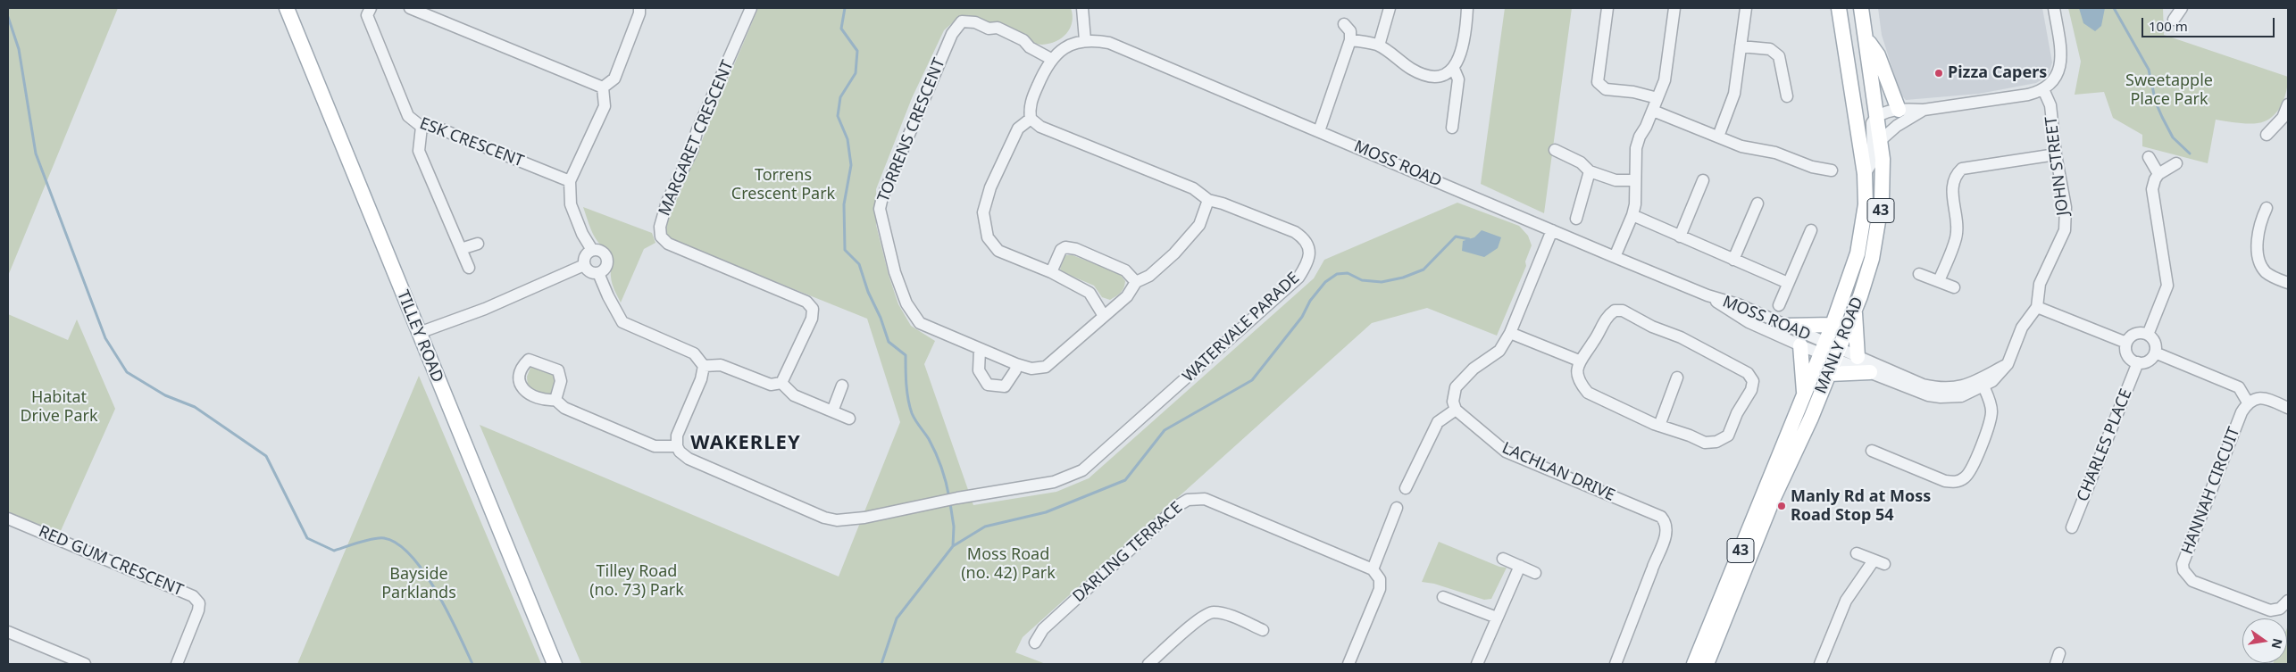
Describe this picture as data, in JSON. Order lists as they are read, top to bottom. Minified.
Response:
{"streets":{"main road":["43","TILLEY ROAD","MANLY ROAD"],"street":["TORRENS CRESCENT","MARGARET CRESCENT","ESK CRESCENT","MOSS ROAD","JOHN STREET","WATERVALE PARADE","CHARLES PLACE","LACHLAN DRIVE","HANNAH CIRCUIT","DARLING TERRACE","RED GUM CRESCENT"]},"crossings":[["TORRENS CRESCENT","WATERVALE PARADE"],["MOSS ROAD","MANLY ROAD"],["JOHN STREET","MANLY ROAD"]],"districts":["WAKERLEY"],"parks":["Sweetapple Place Park","Torrens Crescent Park","Habitat Drive Park","Moss Road (no. 42) Park","Tilley Road (no. 73) Park","Bayside Parklands"],"places":["Pizza Capers","Manly Rd at Moss Road Stop 54"],"scale_bar":"100 m","north":"right"}
